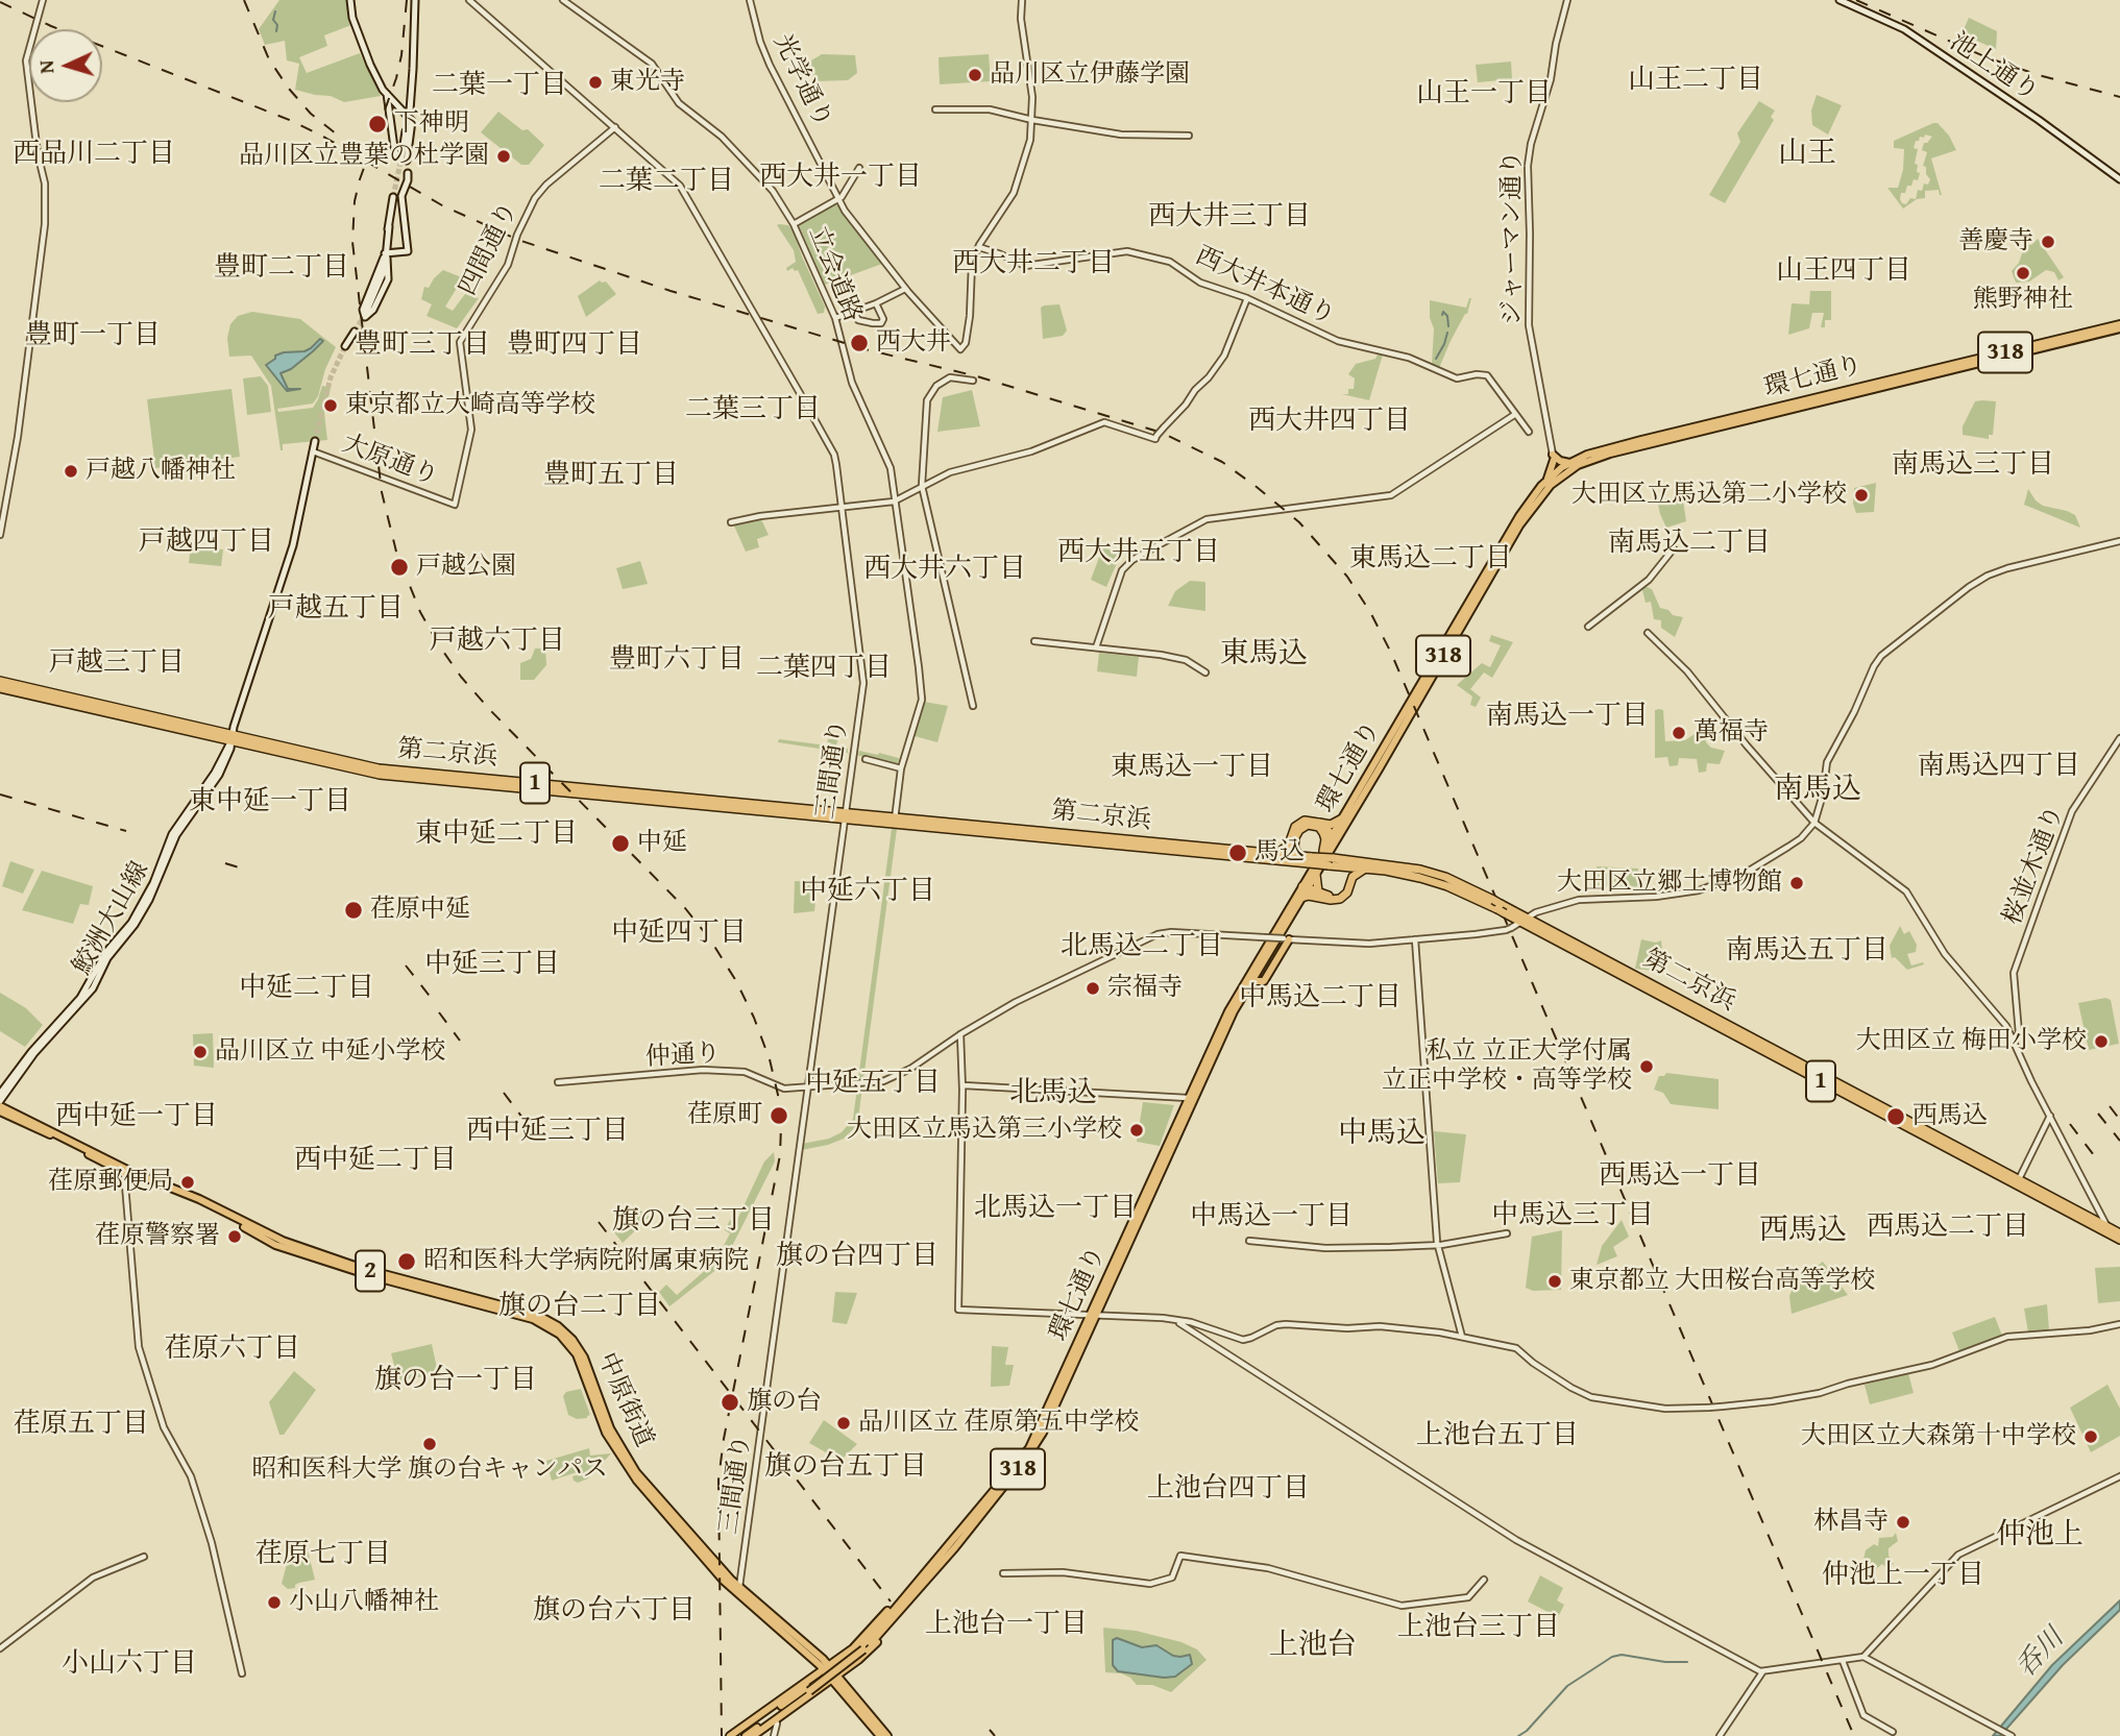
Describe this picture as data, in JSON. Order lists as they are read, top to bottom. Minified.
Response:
{"streets":{"highway":["第二京浜","1"],"main road":["池上通り","318","環七通り","鮫洲大山線","2","中原街道"],"street":["光学通り","ジャーマン通り","四間通り","立会道路","西大井本通り","大原通り","三間通り","桜並木通り","仲通り"]},"crossings":[["光学通り","西大井本通り"],["ジャーマン通り","環七通り"],["四間通り","大原通り"],["四間通り","三間通り"],["立会道路","第二京浜"],["環七通り","仲通り"],["大原通り","鮫洲大山線"],["第二京浜","三間通り"],["第二京浜","鮫洲大山線"],["第二京浜","仲通り"],["三間通り","仲通り"],["三間通り","中原街道"],["鮫洲大山線","中原街道"]],"districts":["山王二丁目","二葉一丁目","山王一丁目","西品川二丁目","山王","西大井一丁目","二葉二丁目","西大井三丁目","西大井二丁目","豊町二丁目","山王四丁目","豊町一丁目","豊町三丁目","豊町四丁目","二葉三丁目","西大井四丁目","南馬込三丁目","豊町五丁目","戸越四丁目","南馬込二丁目","西大井五丁目","東馬込二丁目","西大井六丁目","戸越五丁目","戸越六丁目","東馬込","豊町六丁目","戸越三丁目","二葉四丁目","南馬込一丁目","南馬込四丁目","東馬込一丁目","南馬込","東中延一丁目","東中延二丁目","中延六丁目","中延四丁目","北馬込二丁目","南馬込五丁目","中延三丁目","中延二丁目","中馬込二丁目","中延五丁目","北馬込","西中延一丁目","西中延三丁目","中馬込","西中延二丁目","西馬込一丁目","北馬込一丁目","中馬込三丁目","中馬込一丁目","旗の台三丁目","西馬込二丁目","西馬込","旗の台四丁目","旗の台二丁目","荏原六丁目","旗の台一丁目","荏原五丁目","上池台五丁目","旗の台五丁目","上池台四丁目","仲池上","荏原七丁目","仲池上一丁目","旗の台六丁目","上池台一丁目","上池台三丁目","上池台","小山六丁目"],"water":["呑川"],"places":["品川区立伊藤学園","東光寺","下神明","品川区立豊葉の杜学園","善慶寺","熊野神社","西大井","東京都立大崎高等学校","戸越八幡神社","大田区立馬込第二小学校","戸越公園","萬福寺","中延","馬込","大田区立郷土博物館","荏原中延","宗福寺","大田区立 梅田小学校","品川区立 中延小学校","私立 立正大学付属 立正中学校・高等学校","荏原町","西馬込","大田区立馬込第三小学校","荏原郵便局","荏原警察署","昭和医科大学病院附属東病院","東京都立 大田桜台高等学校","旗の台","品川区立 荏原第五中学校","大田区立大森第十中学校","昭和医科大学 旗の台キャンパス","林昌寺","小山八幡神社"],"north":"left"}
